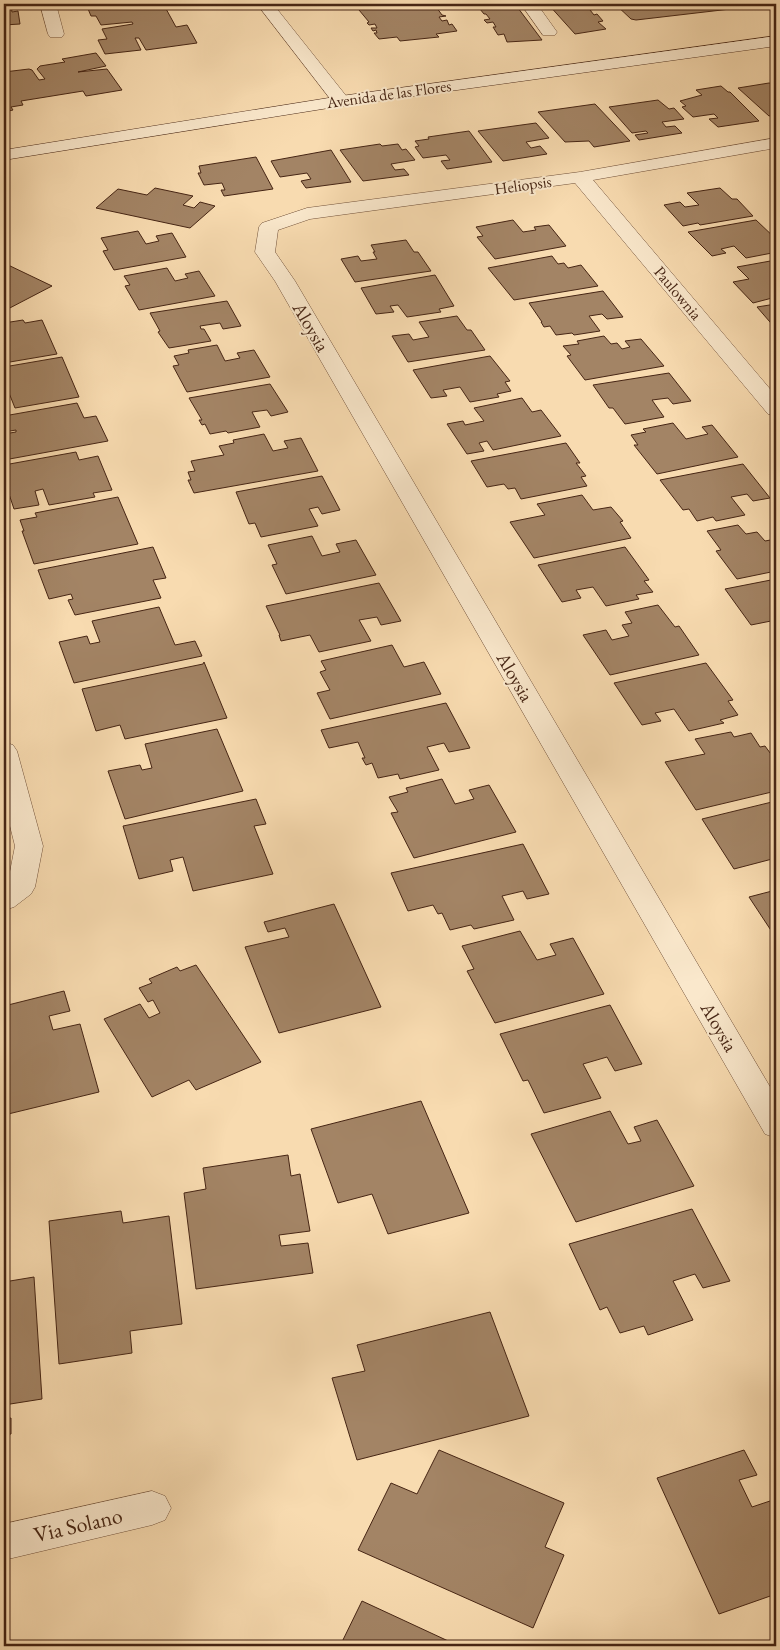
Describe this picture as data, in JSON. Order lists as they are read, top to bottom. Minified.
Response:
{"streets":{"street":["Avenida de las Flores","Heliopsis","Paulownia","Aloysia","Via Solano"]},"crossings":[["Heliopsis","Paulownia"],["Heliopsis","Aloysia"]]}
